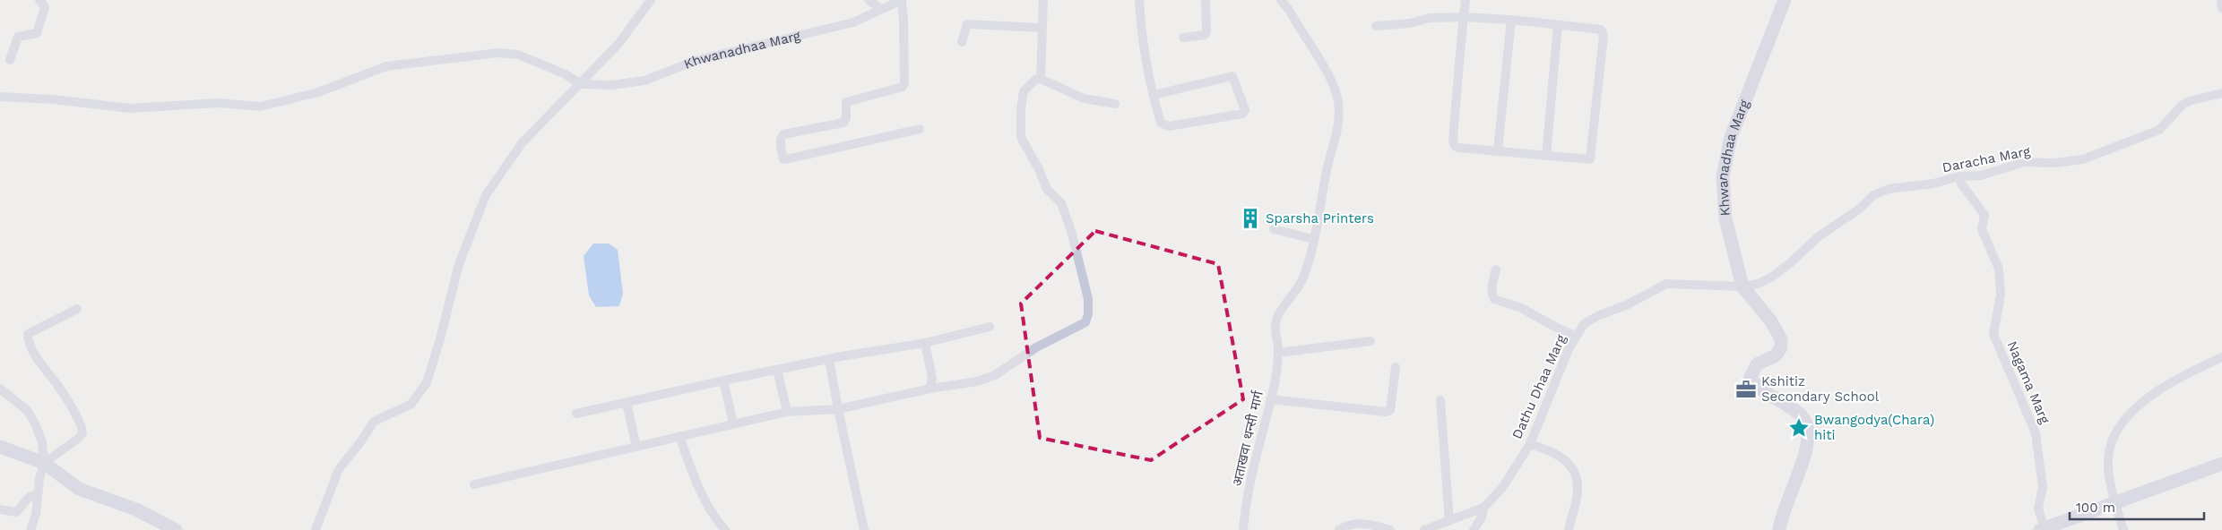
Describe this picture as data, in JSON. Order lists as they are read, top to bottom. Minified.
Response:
{"streets":{"street":["Khwanadhaa Marg","Daracha Marg","Nagama Marg","Dathu Dhaa Marg","अताखवा थन्सी मार्ग"]},"crossings":[["Khwanadhaa Marg","Daracha Marg"],["Khwanadhaa Marg","Dathu Dhaa Marg"],["Daracha Marg","Nagama Marg"],["Daracha Marg","Dathu Dhaa Marg"]],"places":{"building":["Sparsha Printers"],"office":["Kshitiz Secondary School"],"place":["Bwangodya(Chara) hiti"]},"scale_bar":"100 m"}
